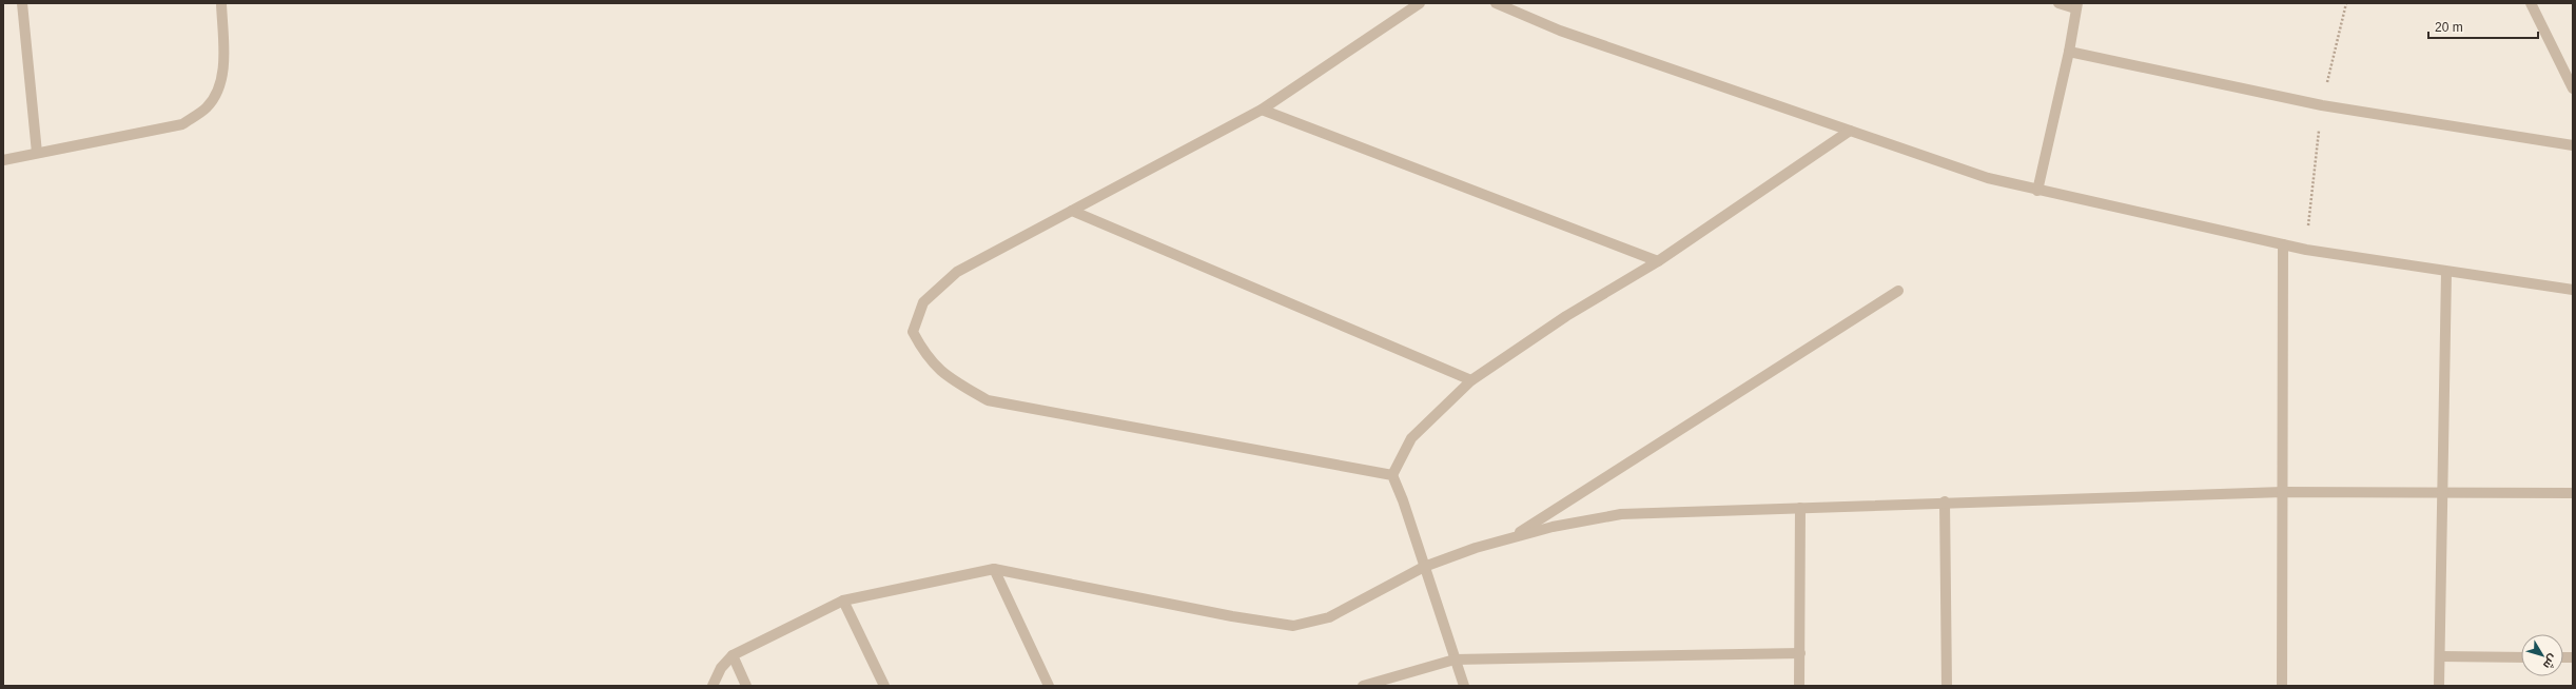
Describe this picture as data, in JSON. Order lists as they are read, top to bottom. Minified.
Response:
{"scale_bar":"20 m","north":"bottom right"}
